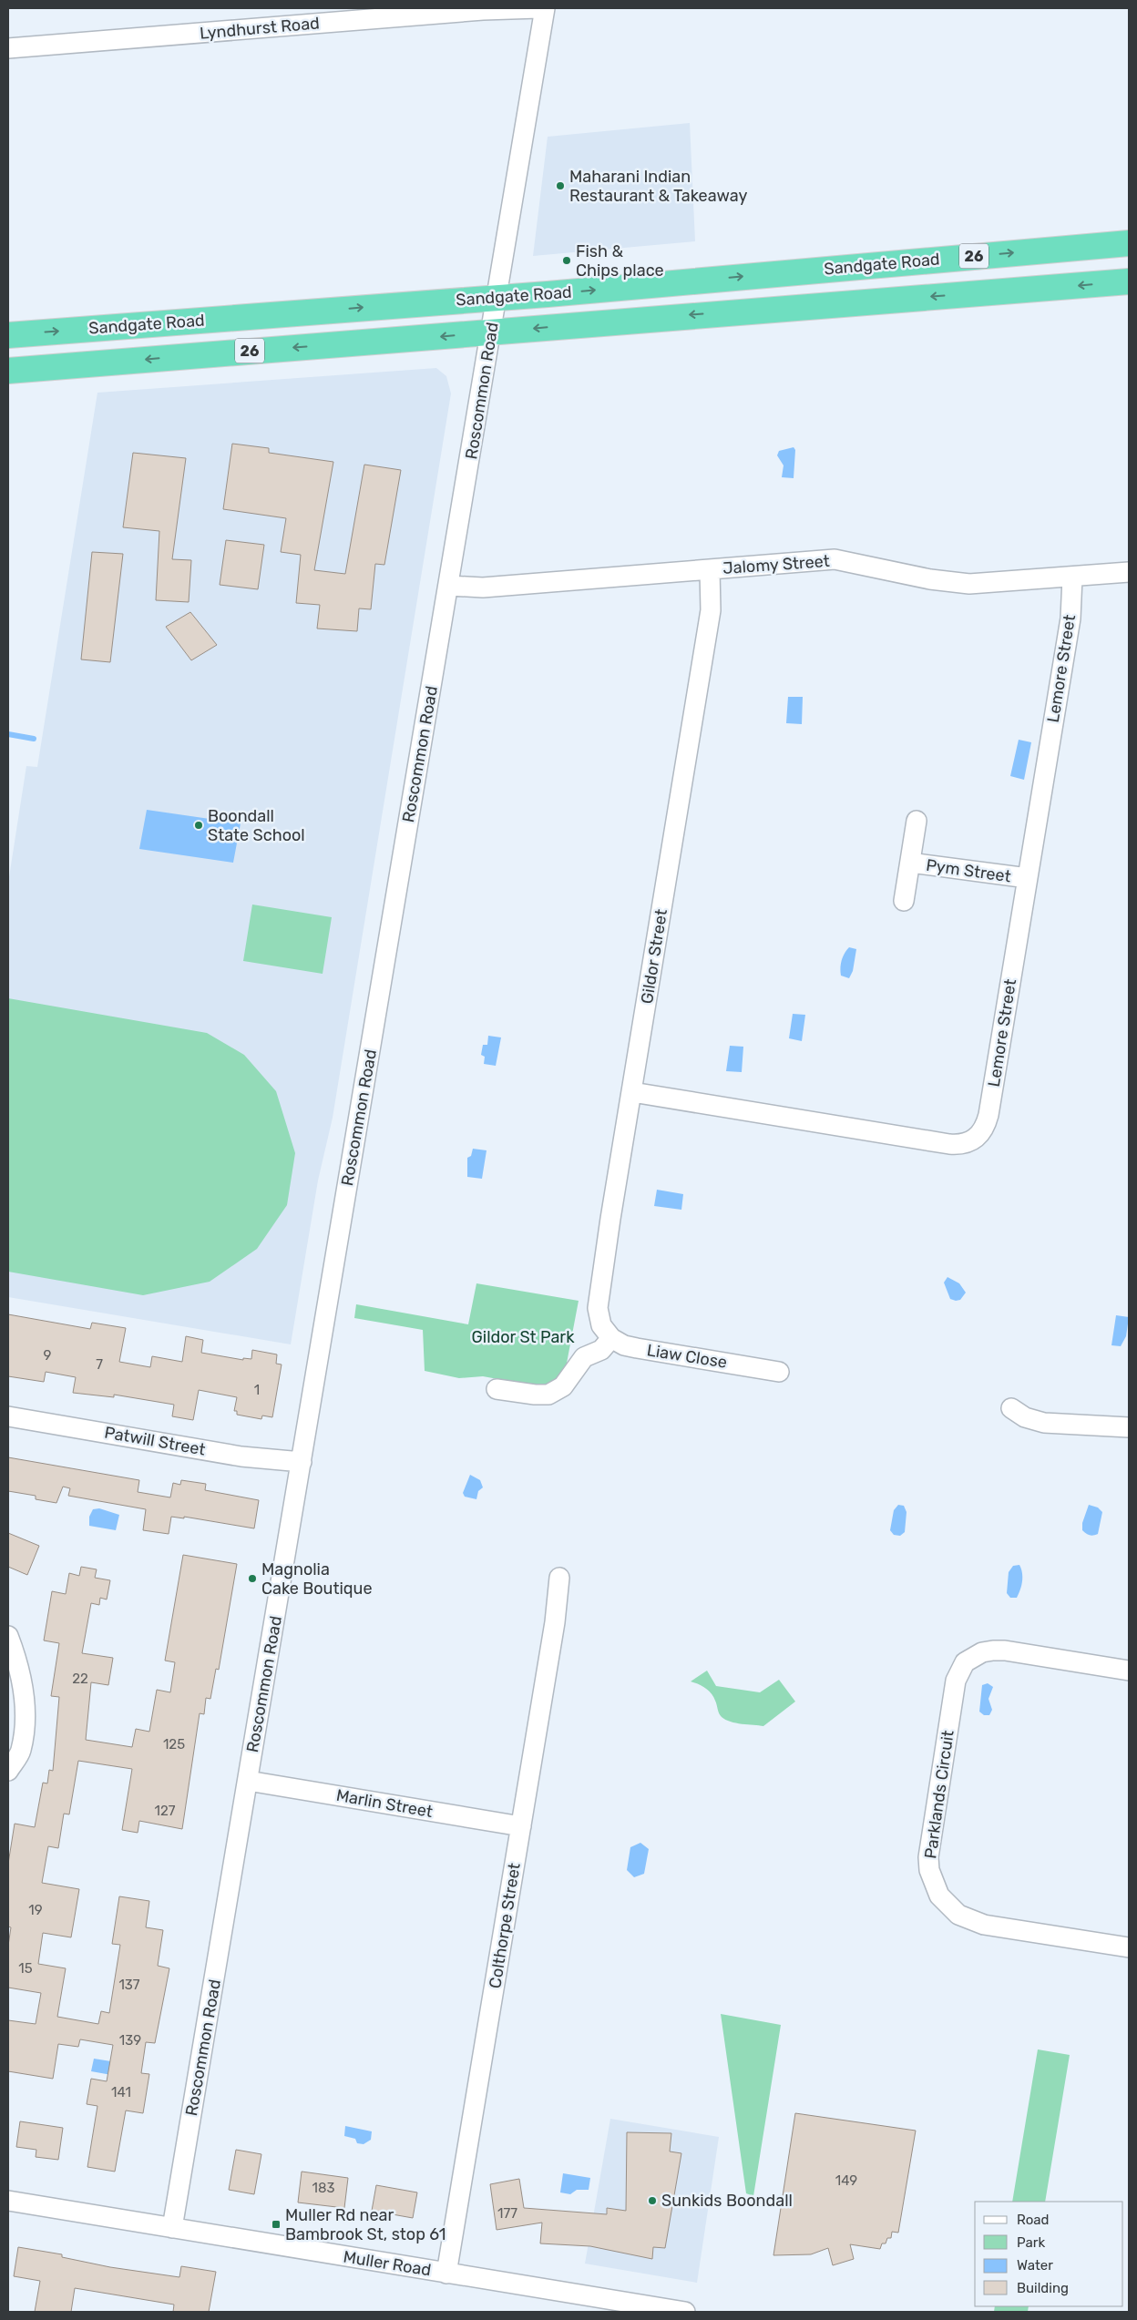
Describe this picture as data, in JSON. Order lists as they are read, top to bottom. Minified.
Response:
{"streets":{"highway":["26","Sandgate Road"],"street":["Lyndhurst Road","Roscommon Road","Jalomy Street","Lemore Street","Pym Street","Gildor Street","Liaw Close","Patwill Street","Parklands Circuit","Marlin Street","Colthorpe Street","Muller Road"]},"crossings":[["Sandgate Road","Roscommon Road"],["Roscommon Road","Jalomy Street"],["Roscommon Road","Patwill Street"],["Roscommon Road","Marlin Street"],["Roscommon Road","Muller Road"],["Jalomy Street","Lemore Street"],["Jalomy Street","Gildor Street"],["Lemore Street","Pym Street"],["Lemore Street","Gildor Street"],["Gildor Street","Liaw Close"],["Marlin Street","Colthorpe Street"],["Colthorpe Street","Muller Road"]],"parks":["Gildor St Park"],"places":{"other":["Maharani Indian Restaurant & Takeaway","Fish & Chips place","Boondall State School","Magnolia Cake Boutique","Sunkids Boondall"],"transit":["Muller Rd near Bambrook St, stop 61"]},"house_numbers":["9","7","1","22","125","127","19","15","137","139","141","149","183","177"],"legend":["Road","Park","Water","Building"]}
